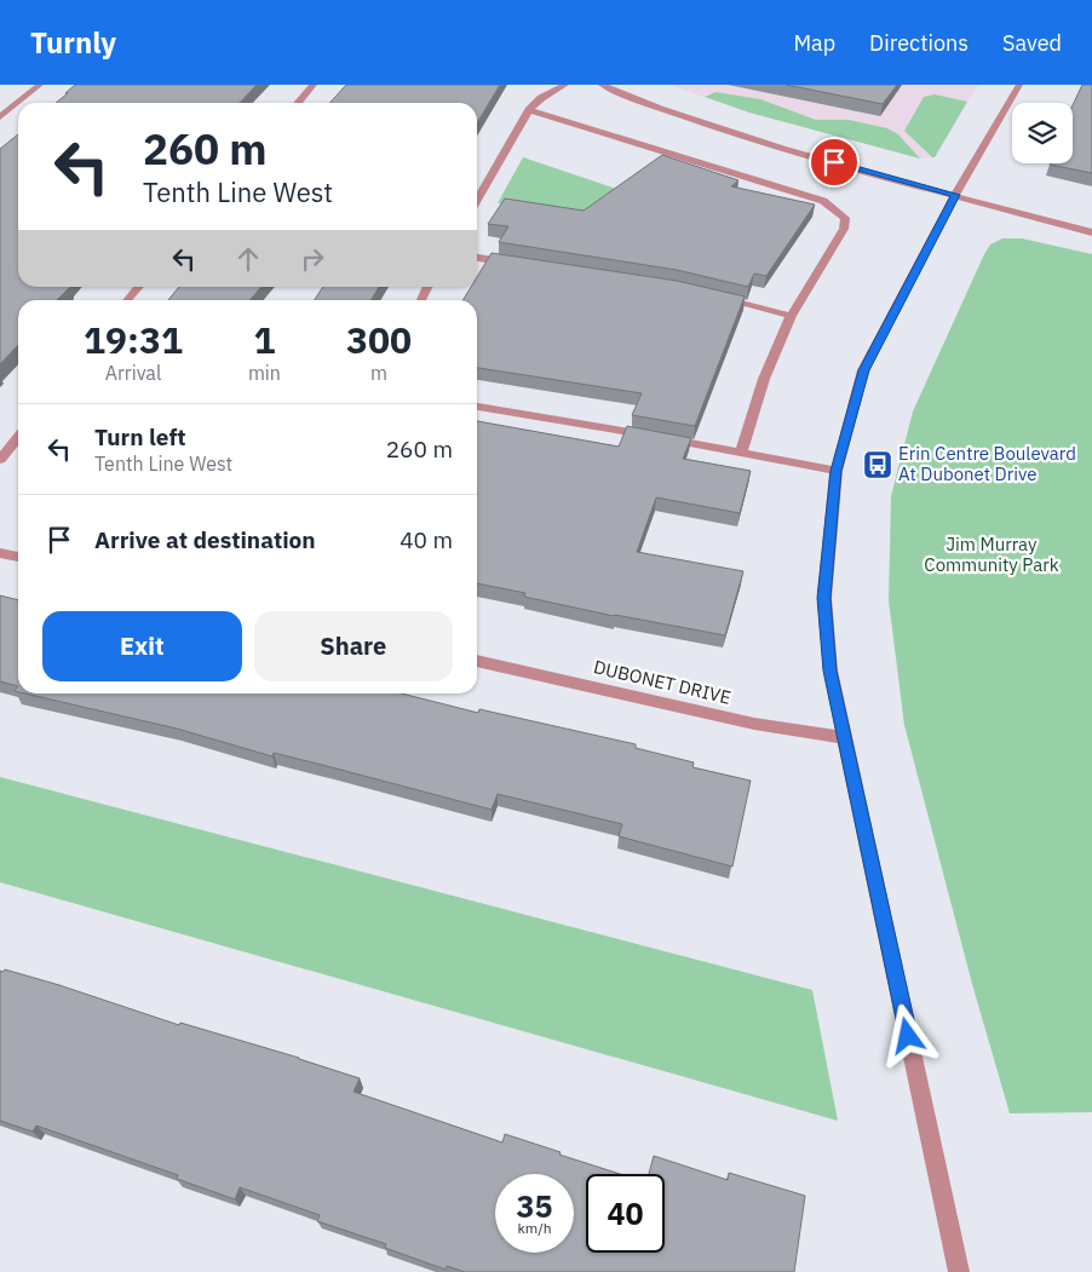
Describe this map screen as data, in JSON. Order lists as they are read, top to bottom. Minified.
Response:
{"streets":{"street":["DUBONET DRIVE"]},"parks":["Jim Murray Community Park"],"places":{"bus stop":["Erin Centre Boulevard At Dubonet Drive"]},"page":{"header":"Turnly","nav":["Map","Directions","Saved"],"turn":["260 m","Tenth Line West"],"eta":["19:31","Arrival","1","min","300","m"],"list":[{"name":"Turn left","note":"Tenth Line West","value":"260 m"},{"name":"Arrive at destination","value":"40 m"}],"buttons":["Exit","Share"],"speed":"35 km/h","limit":"40"}}
